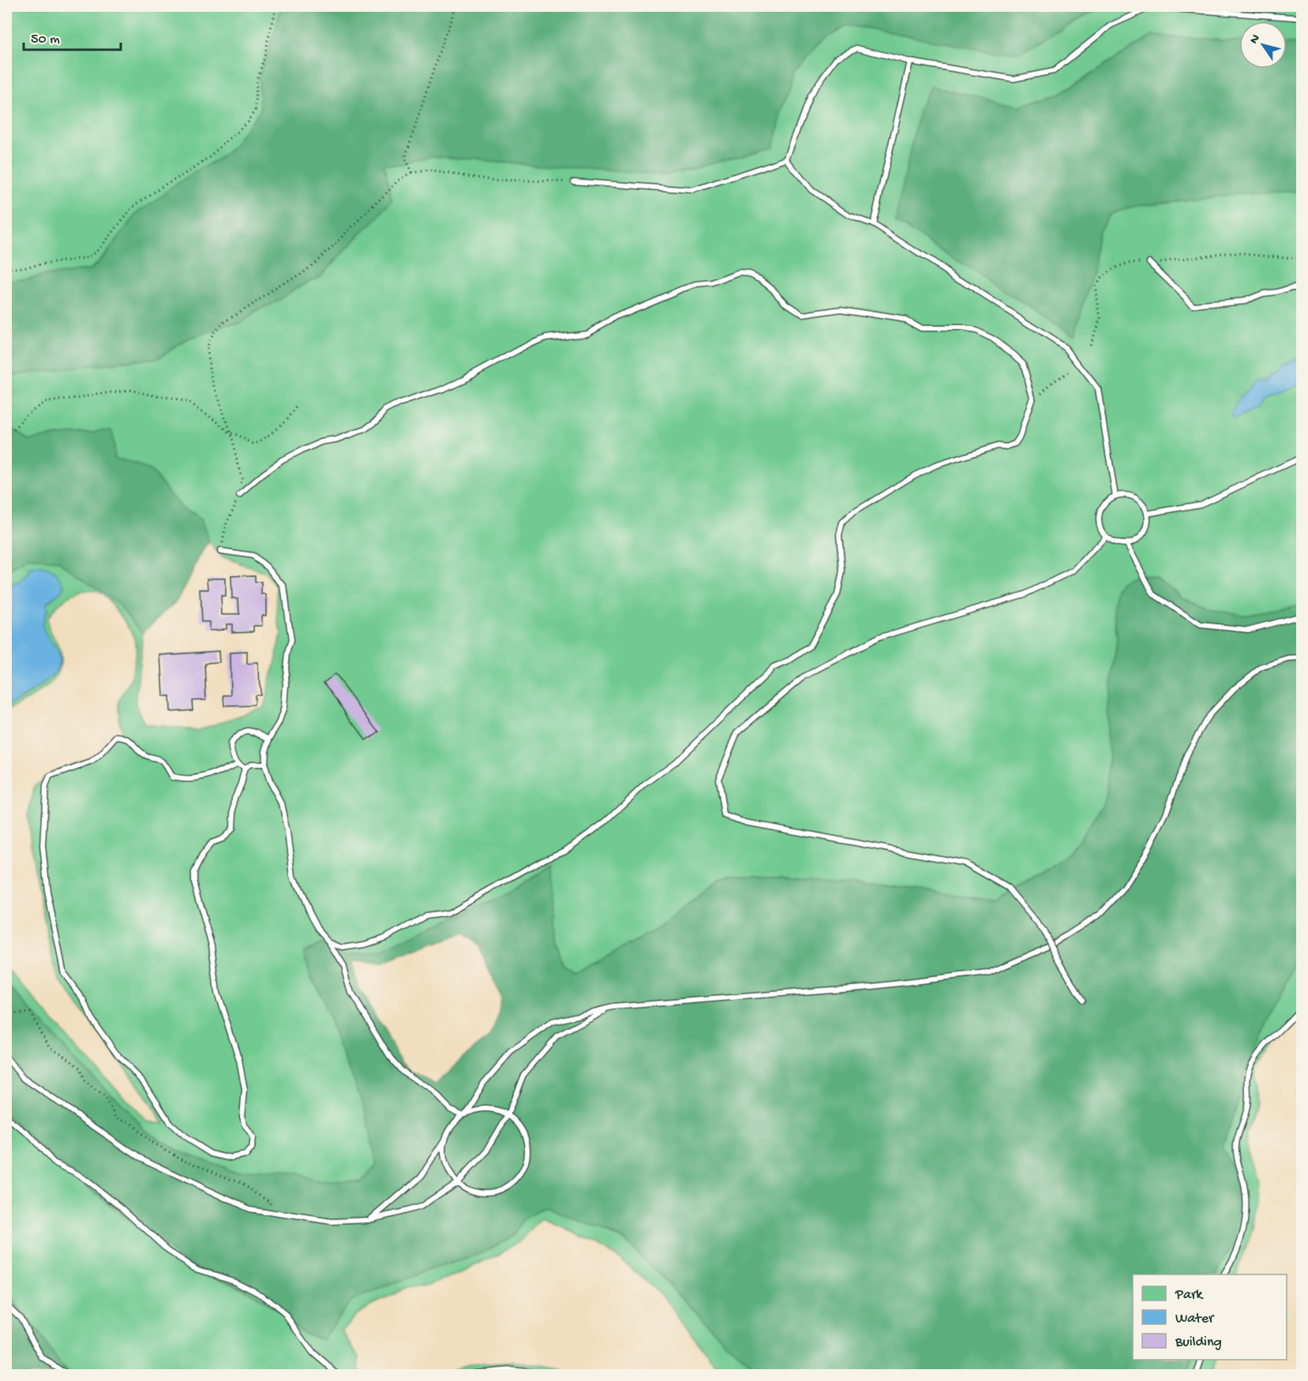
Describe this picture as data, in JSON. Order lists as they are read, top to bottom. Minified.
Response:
{"legend":["Park","Water","Building"],"scale_bar":"50 m","north":"top left"}
